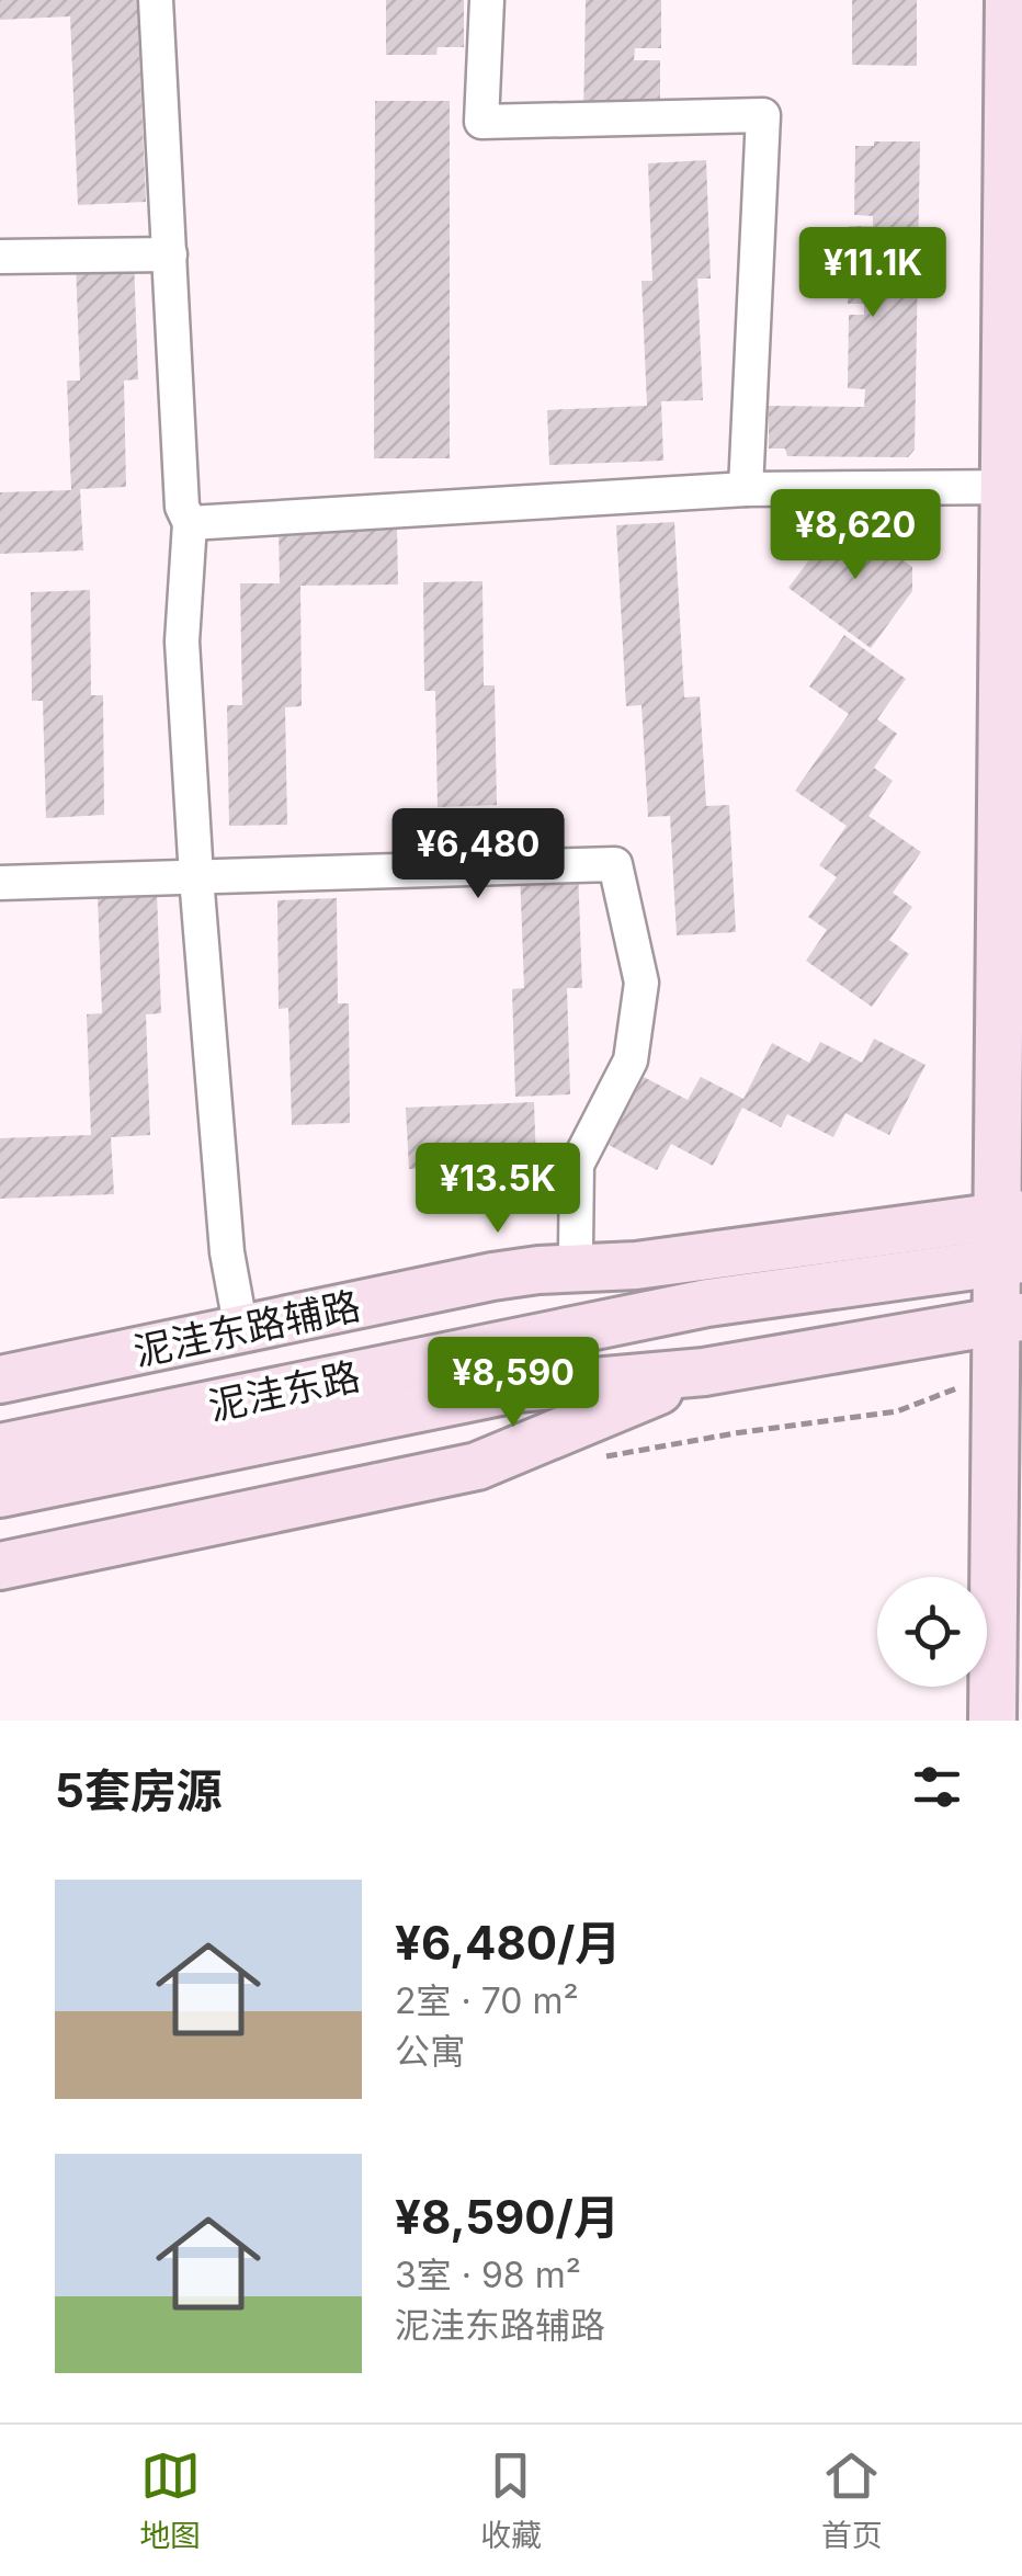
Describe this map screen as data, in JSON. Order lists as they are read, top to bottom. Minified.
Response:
{"streets":{"main road":["泥洼东路辅路","泥洼东路"]},"crossings":[["泥洼东路辅路","泥洼东路"]],"page":{"price":["¥11.1K","¥8,620","¥6,480","¥13.5K","¥8,590"],"heading":"5套房源","list":[{"name":"¥6,480/月","note":"2室 · 70 m² · 公寓"},{"name":"¥8,590/月","note":"3室 · 98 m² · 泥洼东路辅路"}],"tabs":["地图","收藏","首页"]}}
